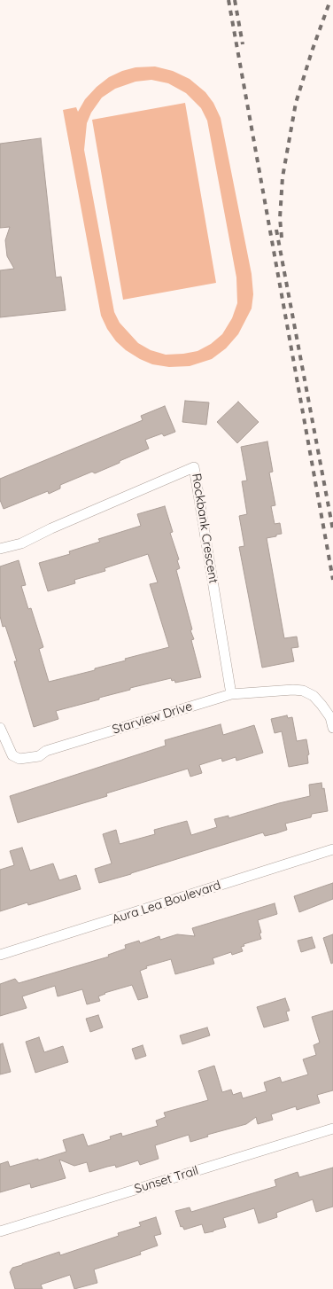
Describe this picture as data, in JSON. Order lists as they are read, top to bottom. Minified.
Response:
{"streets":{"street":["Rockbank Crescent","Starview Drive","Aura Lea Boulevard","Sunset Trail"]},"crossings":[["Rockbank Crescent","Starview Drive"]]}
